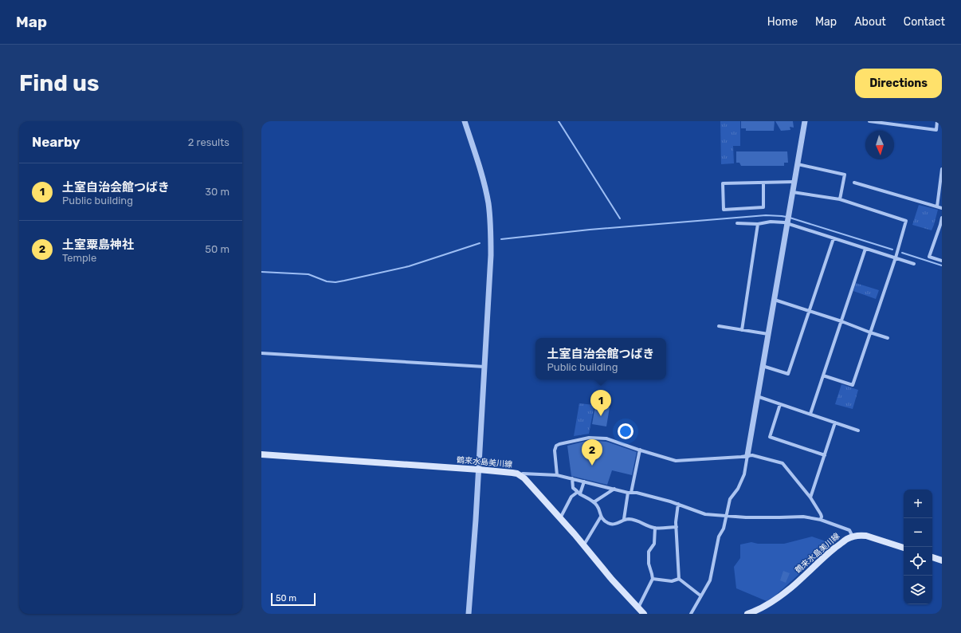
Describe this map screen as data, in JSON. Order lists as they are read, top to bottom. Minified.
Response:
{"streets":{"main road":["鶴来水島美川線"]},"scale_bar":"50 m","north":"bottom","page":{"header":"Map","nav":["Home","Map","About","Contact"],"buttons":"Directions","title":"Find us","heading":["Nearby","2 results"],"list":[{"mark":"1","name":"土室自治会館つばき","note":"Public building","value":"30 m"},{"mark":"2","name":"土室粟島神社","note":"Temple","value":"50 m"}],"popup":["土室自治会館つばき","Public building"],"pins":["1","2"],"map_buttons":["+","−"],"scale":"50 m"}}
